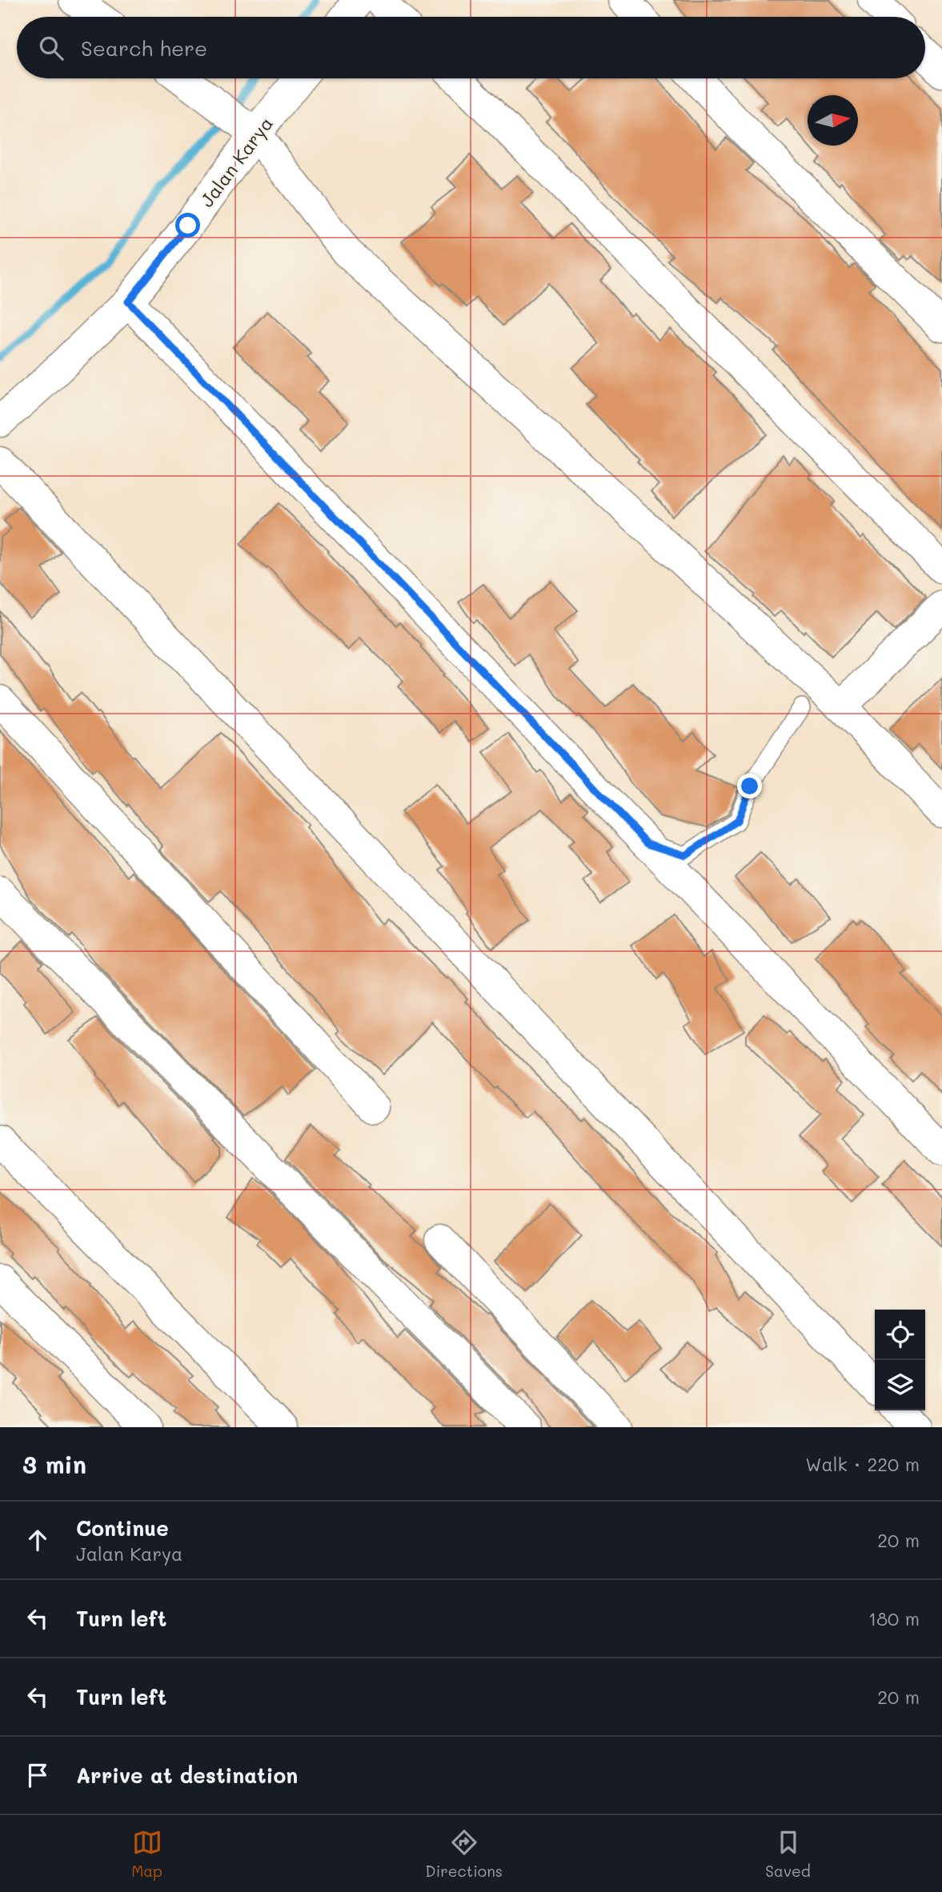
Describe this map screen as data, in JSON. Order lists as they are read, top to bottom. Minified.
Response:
{"streets":{"street":["Jalan Karya"]},"north":"right","page":{"search":"Search here","heading":["3 min","Walk · 220 m"],"list":[["Continue","Jalan Karya","20 m"],["Turn left","180 m"],["Turn left","20 m"],"Arrive at destination"],"nav":["Map","Directions","Saved"]}}
